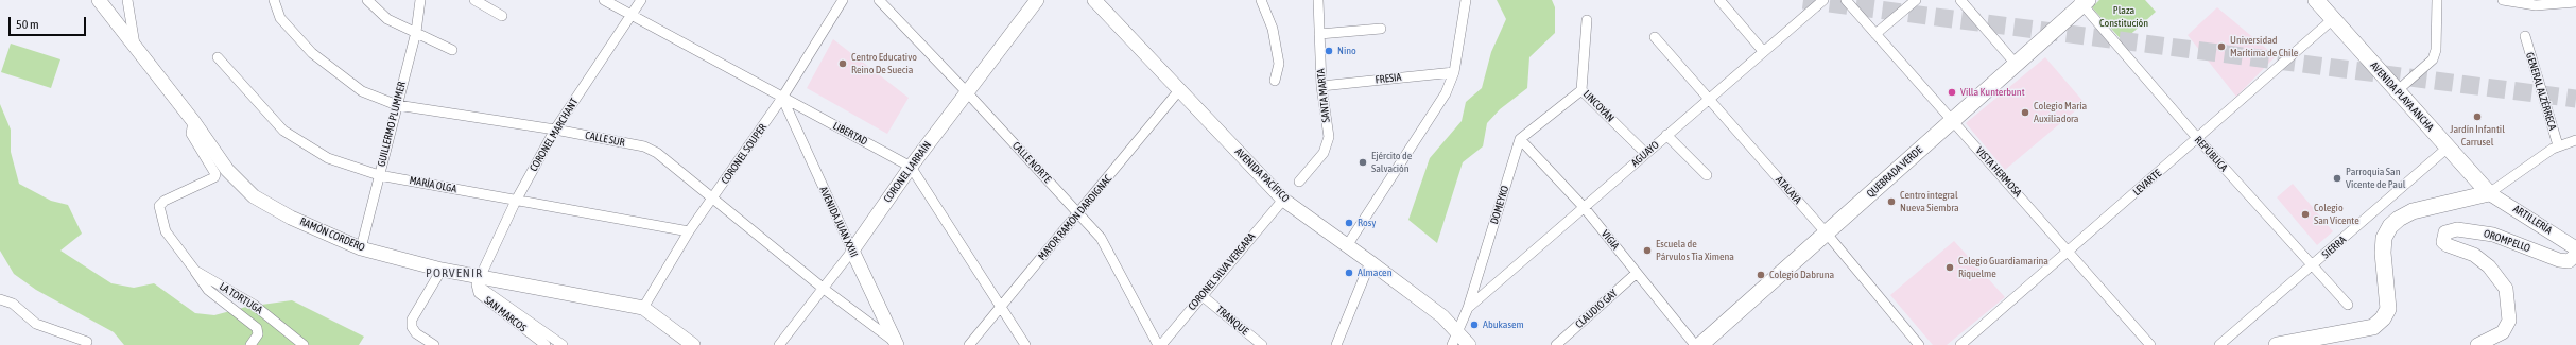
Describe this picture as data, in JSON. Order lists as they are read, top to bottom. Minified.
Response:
{"streets":{"main road":["AVENIDA PLAYA ANCHA","QUEBRADA VERDE"],"street":["FRESIA","GENERAL ALZÉRRECA","SANTA MARTA","LINCOYÁN","GUILLERMO PLUMMER","LIBERTAD","CORONEL MARCHANT","CALLE SUR","CORONEL SOUPER","AGUAYO","REPÚBLICA","CALLE NORTE","CORONEL LARRAÍN","VISTA HERMOSA","AVENIDA PACÍFICO","LEVARTE","MARÍA OLGA","ATALAYA","DOMEYKO","MAYOR RAMÓN DARDIGNAC","ARTILLERÍA","AVENIDA JUAN XXIII","RAMÓN CORDERO","VIGIA","OROMPELLO","SIERRA","CORONEL SILVA VERGARA","LA TORTUGA","CLAUDIO GAY","SAN MARCOS","TRANQUE"]},"crossings":[["FRESIA","SANTA MARTA"],["AVENIDA PLAYA ANCHA","LEVARTE"],["AVENIDA PLAYA ANCHA","ARTILLERÍA"],["AVENIDA PLAYA ANCHA","SIERRA"],["LINCOYÁN","AGUAYO"],["GUILLERMO PLUMMER","CALLE SUR"],["GUILLERMO PLUMMER","MARÍA OLGA"],["GUILLERMO PLUMMER","RAMÓN CORDERO"],["LIBERTAD","CORONEL MARCHANT"],["LIBERTAD","CORONEL SOUPER"],["LIBERTAD","CORONEL LARRAÍN"],["LIBERTAD","MAYOR RAMÓN DARDIGNAC"],["LIBERTAD","AVENIDA JUAN XXIII"],["CORONEL MARCHANT","CALLE SUR"],["CORONEL MARCHANT","MARÍA OLGA"],["CORONEL MARCHANT","RAMÓN CORDERO"],["CORONEL MARCHANT","SAN MARCOS"],["CALLE SUR","CORONEL SOUPER"],["CALLE SUR","CORONEL LARRAÍN"],["CALLE SUR","AVENIDA JUAN XXIII"],["CORONEL SOUPER","MARÍA OLGA"],["CORONEL SOUPER","AVENIDA JUAN XXIII"],["CORONEL SOUPER","RAMÓN CORDERO"],["AGUAYO","ATALAYA"],["AGUAYO","DOMEYKO"],["AGUAYO","VIGIA"],["REPÚBLICA","QUEBRADA VERDE"],["REPÚBLICA","LEVARTE"],["REPÚBLICA","SIERRA"],["CALLE NORTE","CORONEL LARRAÍN"],["CALLE NORTE","MAYOR RAMÓN DARDIGNAC"],["CALLE NORTE","CORONEL SILVA VERGARA"],["CORONEL LARRAÍN","AVENIDA JUAN XXIII"],["QUEBRADA VERDE","VISTA HERMOSA"],["QUEBRADA VERDE","ATALAYA"],["VISTA HERMOSA","LEVARTE"],["AVENIDA PACÍFICO","DOMEYKO"],["AVENIDA PACÍFICO","MAYOR RAMÓN DARDIGNAC"],["AVENIDA PACÍFICO","CORONEL SILVA VERGARA"],["DOMEYKO","VIGIA"],["RAMÓN CORDERO","LA TORTUGA"],["RAMÓN CORDERO","SAN MARCOS"],["VIGIA","CLAUDIO GAY"],["CORONEL SILVA VERGARA","TRANQUE"]],"districts":["PORVENIR"],"parks":["Plaza Constitución"],"places":["Universidad Marítima de Chile","Nino","Centro Educativo Reino De Suecia","Villa Kunterbunt","Colegio María Auxiliadora","Jardín Infantil Carrusel","Ejército de Salvación","Parroquia San Vicente de Paul","Centro integral Nueva Siembra","Colegio San Vicente","Rosy","Escuela de Párvulos Tia Ximena","Colegio Guardiamarina Riquelme","Almacen","Colegio Dabruna","Abukasem"],"scale_bar":"50 m"}
